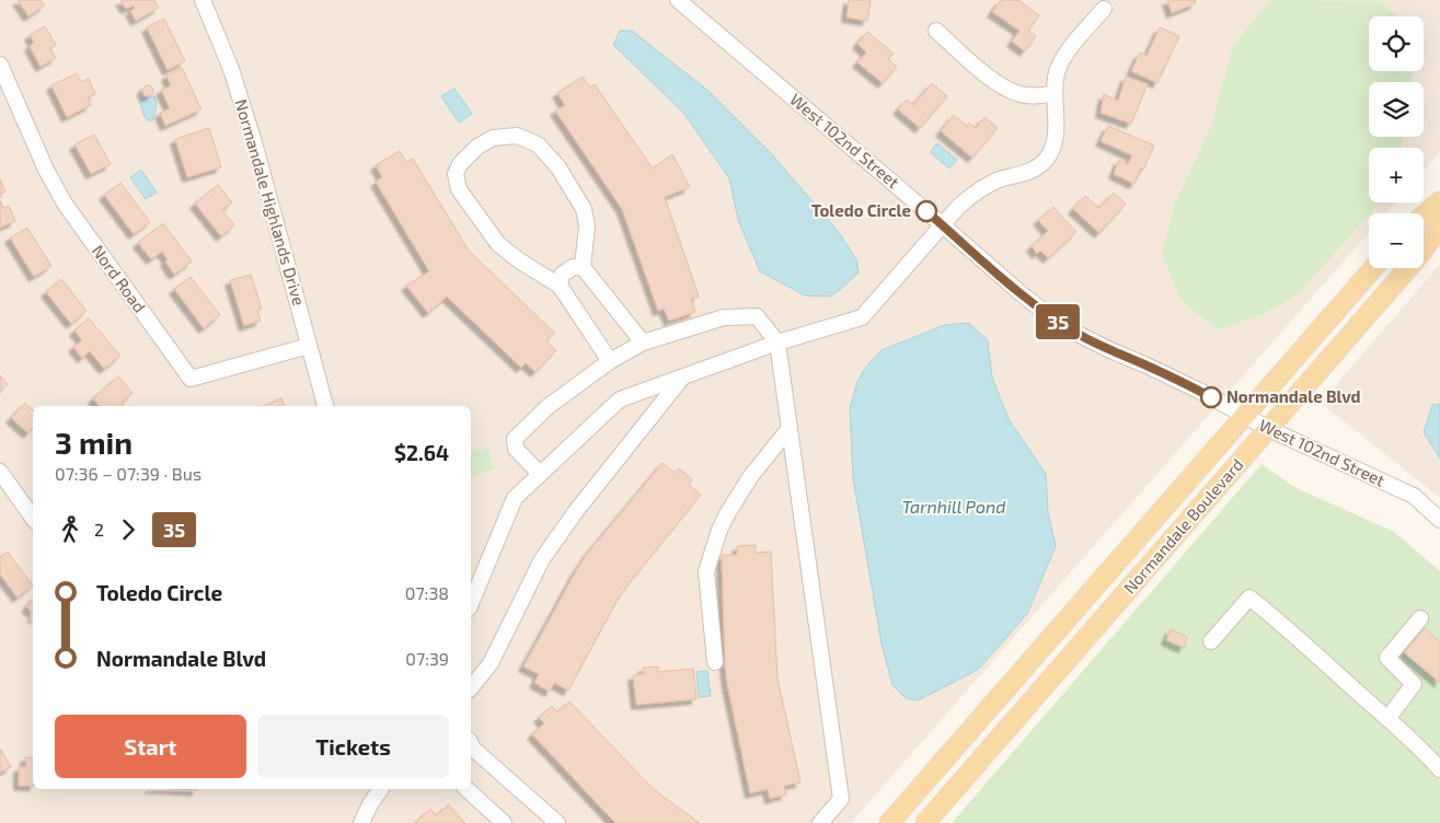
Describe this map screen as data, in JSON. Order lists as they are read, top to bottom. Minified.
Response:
{"streets":{"main road":["Normandale Boulevard"],"street":["West 102nd Street","Normandale Highlands Drive","Nord Road"]},"crossings":[["West 102nd Street","Normandale Boulevard"],["Normandale Highlands Drive","Nord Road"]],"water":["Tarnhill Pond"],"places":["Toledo Circle","Normandale Blvd"],"lines":["bus line 35"],"page":{"on_map":"35","map_buttons":["+","−"],"heading":["3 min","07:36 – 07:39 · Bus","$2.64"],"legs":["2","35"],"list":[{"name":"Toledo Circle","value":"07:38"},{"name":"Normandale Blvd","value":"07:39"}],"buttons":["Start","Tickets"]}}
